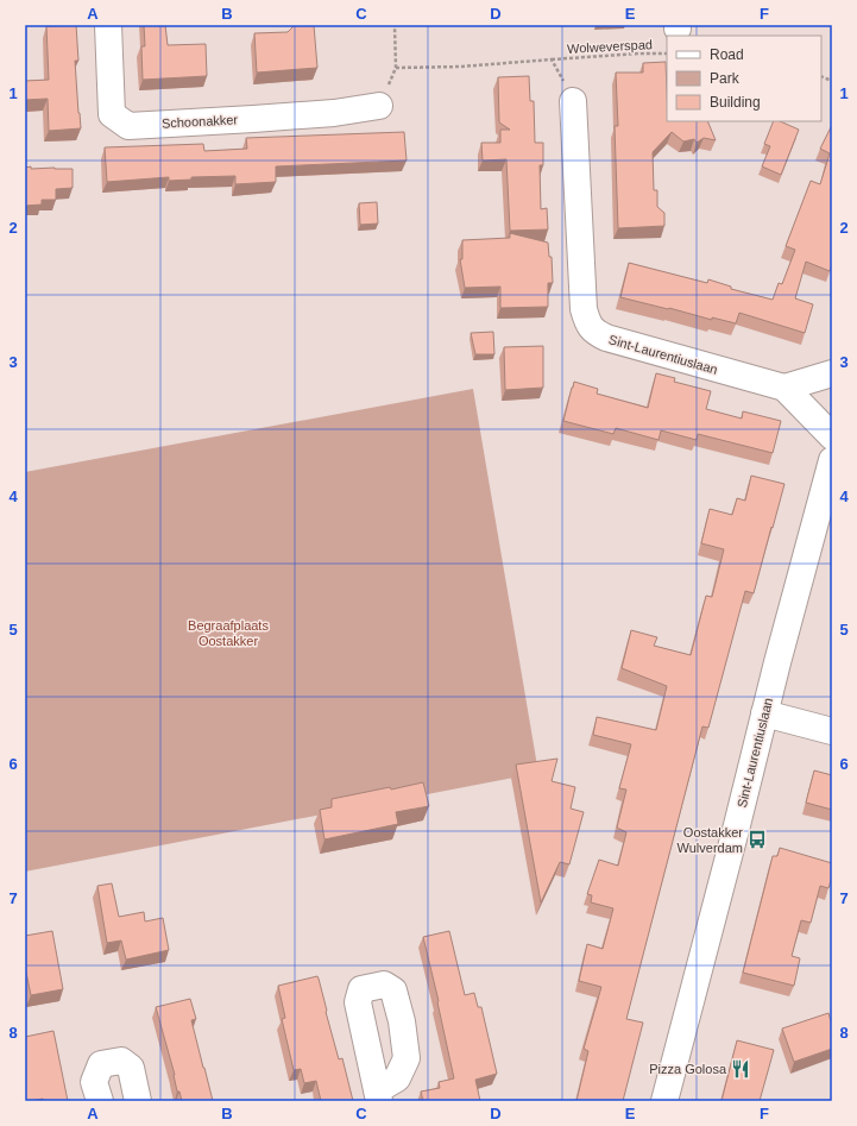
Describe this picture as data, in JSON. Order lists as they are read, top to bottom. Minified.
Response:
{"streets":{"street":["Schoonakker","Sint-Laurentiuslaan"],"path":["Wolweverspad"]},"parks":["Begraafplaats Oostakker"],"places":{"bus stop":["Oostakker Wulverdam"],"restaurant":["Pizza Golosa"]},"legend":["Road","Park","Building"],"grid":{"columns":["A","B","C","D","E","F"],"rows":["1","2","3","4","5","6","7","8"]}}
